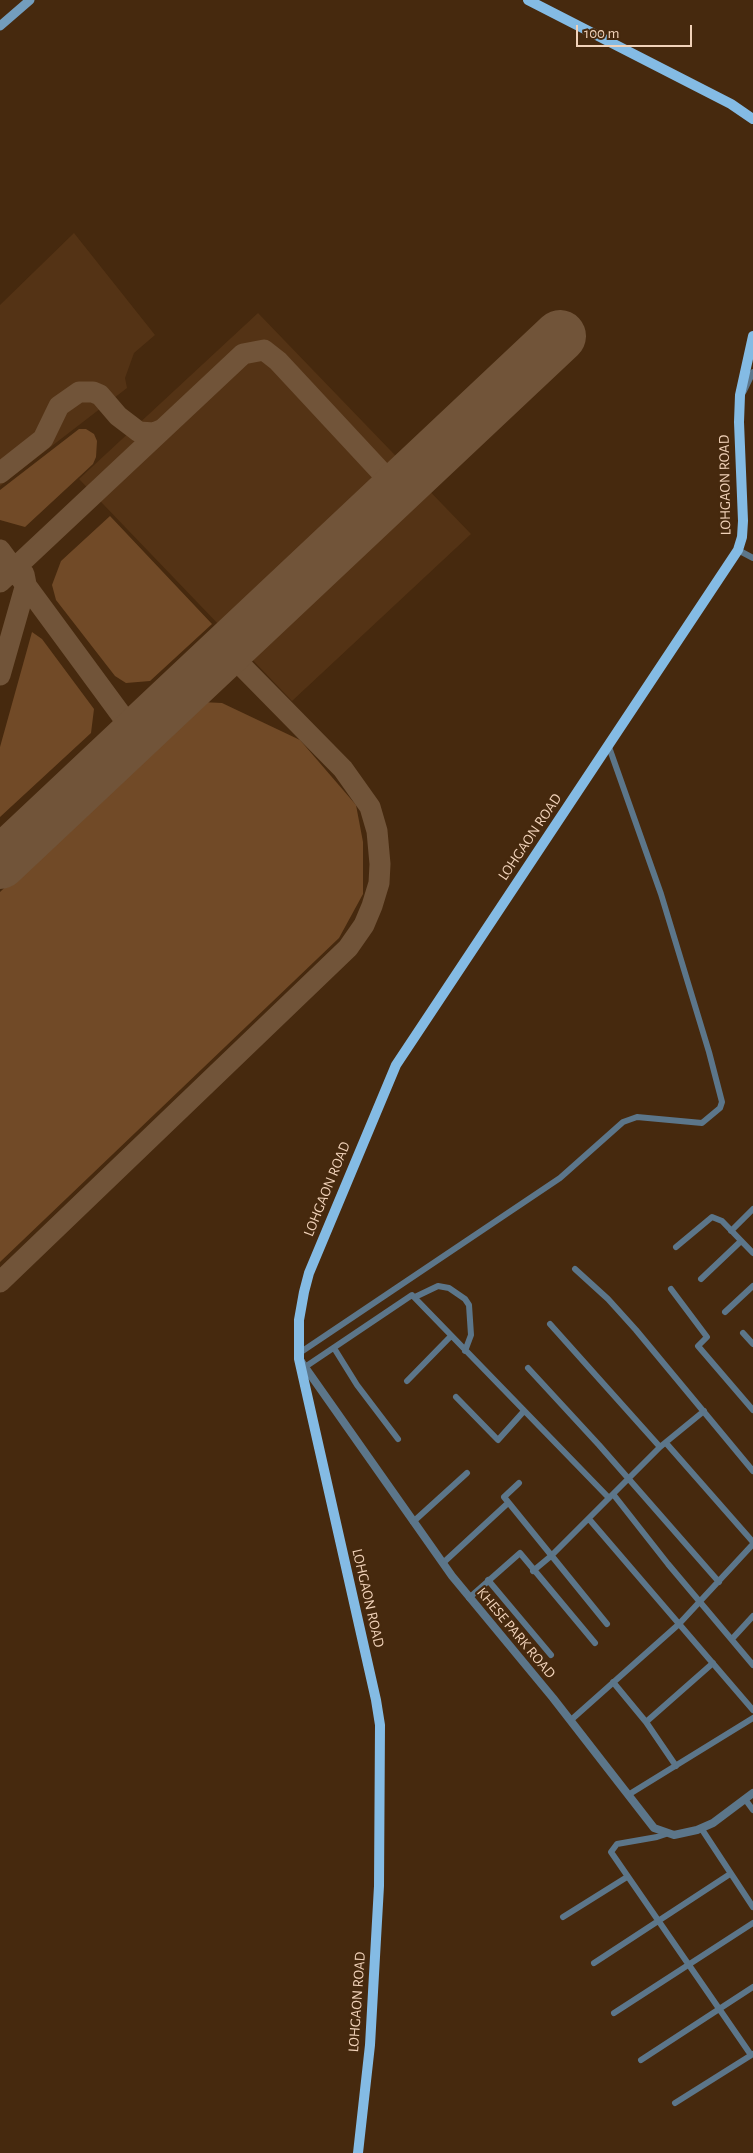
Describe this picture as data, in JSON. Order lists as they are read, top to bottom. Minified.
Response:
{"streets":{"main road":["LOHGAON ROAD"],"street":["KHESE PARK ROAD"]},"crossings":[["LOHGAON ROAD","KHESE PARK ROAD"]],"scale_bar":"100 m"}
